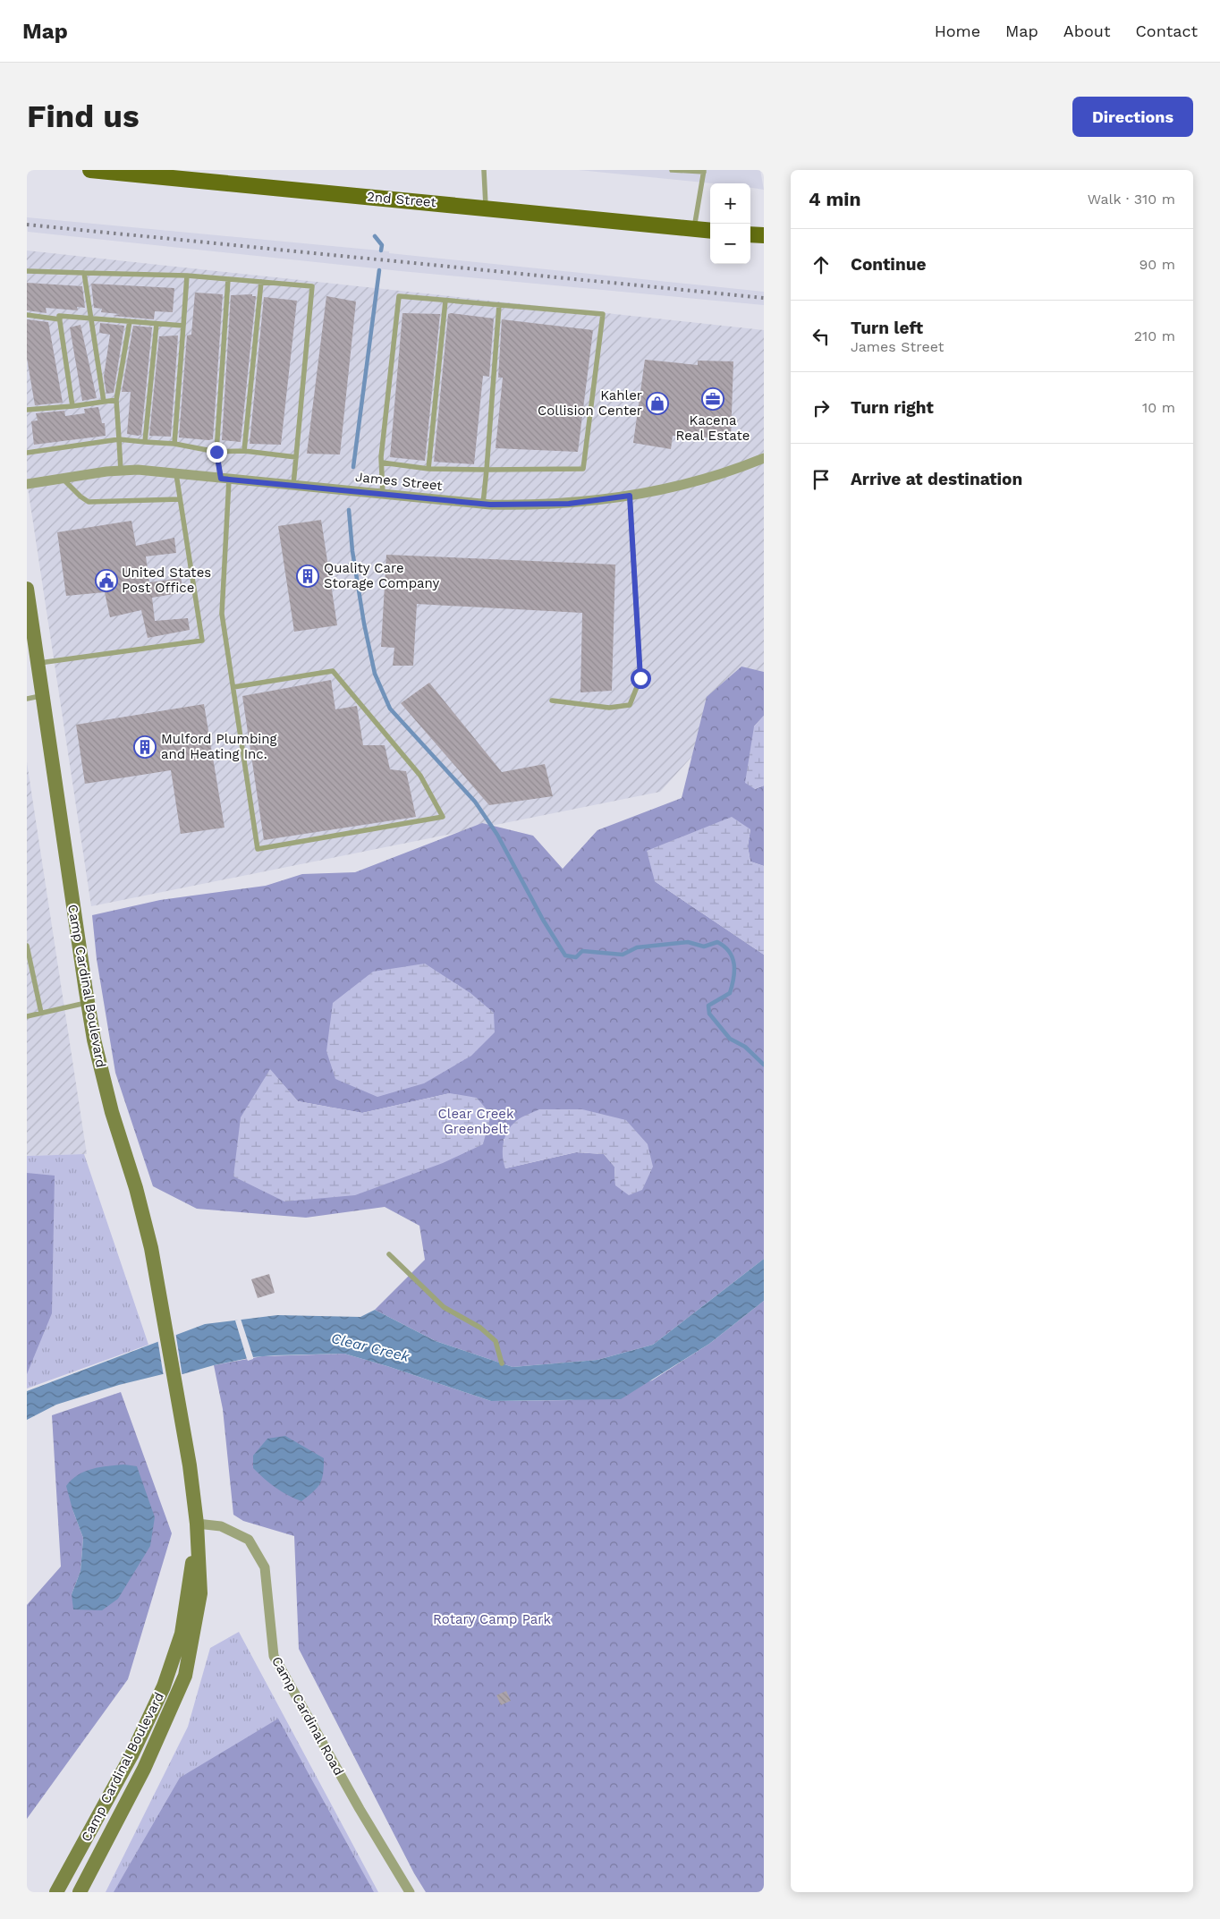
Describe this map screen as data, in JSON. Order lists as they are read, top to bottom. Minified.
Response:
{"streets":{"main road":["2nd Street"],"street":["James Street","Camp Cardinal Boulevard","Camp Cardinal Road"]},"crossings":[["Camp Cardinal Boulevard","Camp Cardinal Road"]],"water":["Clear Creek"],"parks":["Clear Creek Greenbelt","Rotary Camp Park"],"places":{"office":["Kacena Real Estate"],"shop":["Kahler Collision Center"],"building":["Quality Care Storage Company","Mulford Plumbing and Heating Inc."],"public building":["United States Post Office"]},"page":{"header":"Map","nav":["Home","Map","About","Contact"],"buttons":"Directions","title":"Find us","heading":["4 min","Walk · 310 m"],"map_buttons":["+","−"],"list":[["Continue","90 m"],["Turn left","James Street","210 m"],["Turn right","10 m"],"Arrive at destination"]}}
